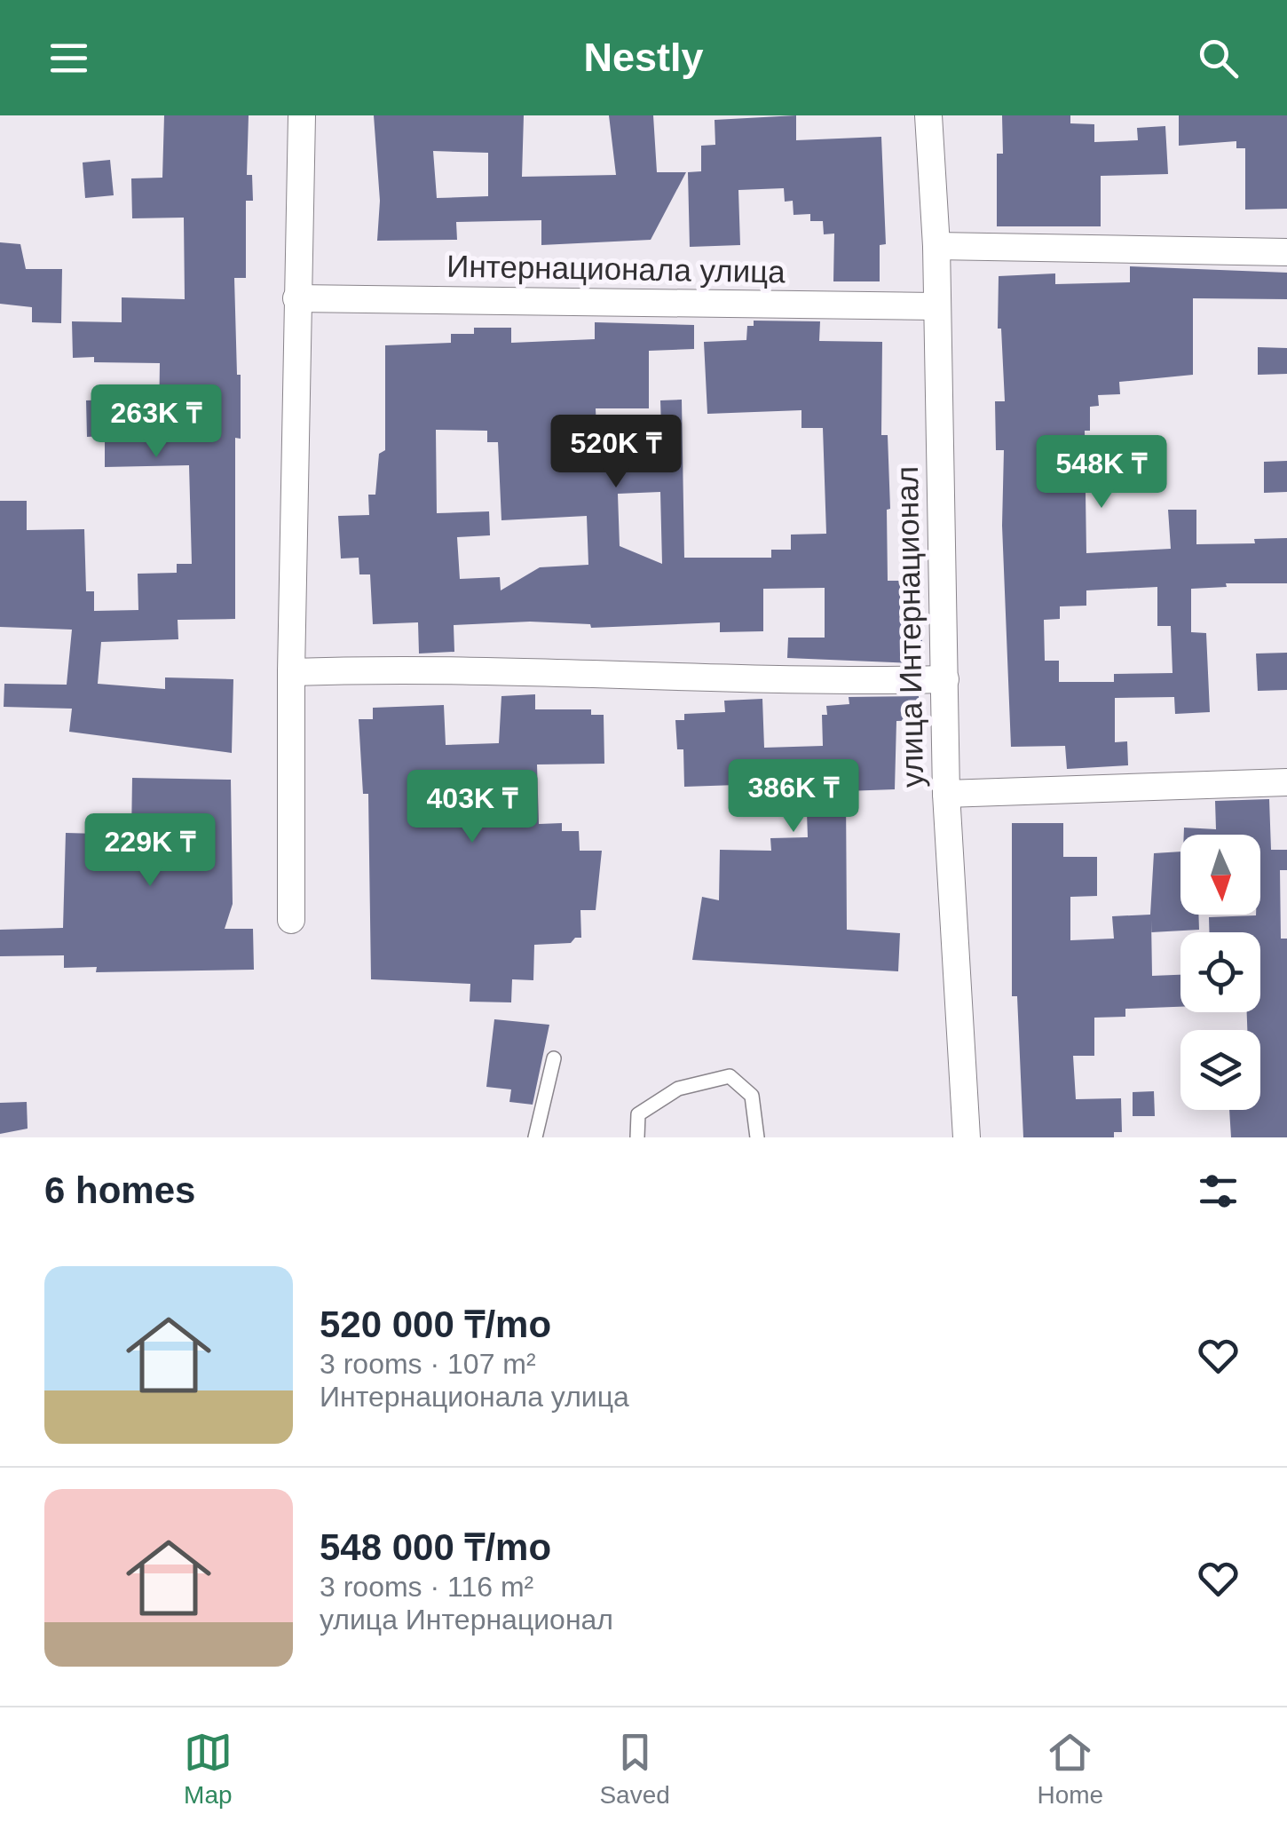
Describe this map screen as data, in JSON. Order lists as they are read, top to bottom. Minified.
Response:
{"streets":{"street":["Интернационала улица","улица Интернационал"]},"crossings":[["Интернационала улица","улица Интернационал"]],"north":"bottom","page":{"header":"Nestly","price":["263K ₸","520K ₸","548K ₸","386K ₸","403K ₸","229K ₸"],"heading":"6 homes","list":[{"name":"520 000 ₸/mo","note":"3 rooms · 107 m² · Интернационала улица"},{"name":"548 000 ₸/mo","note":"3 rooms · 116 m² · улица Интернационал"}],"tabs":["Map","Saved","Home"]}}
